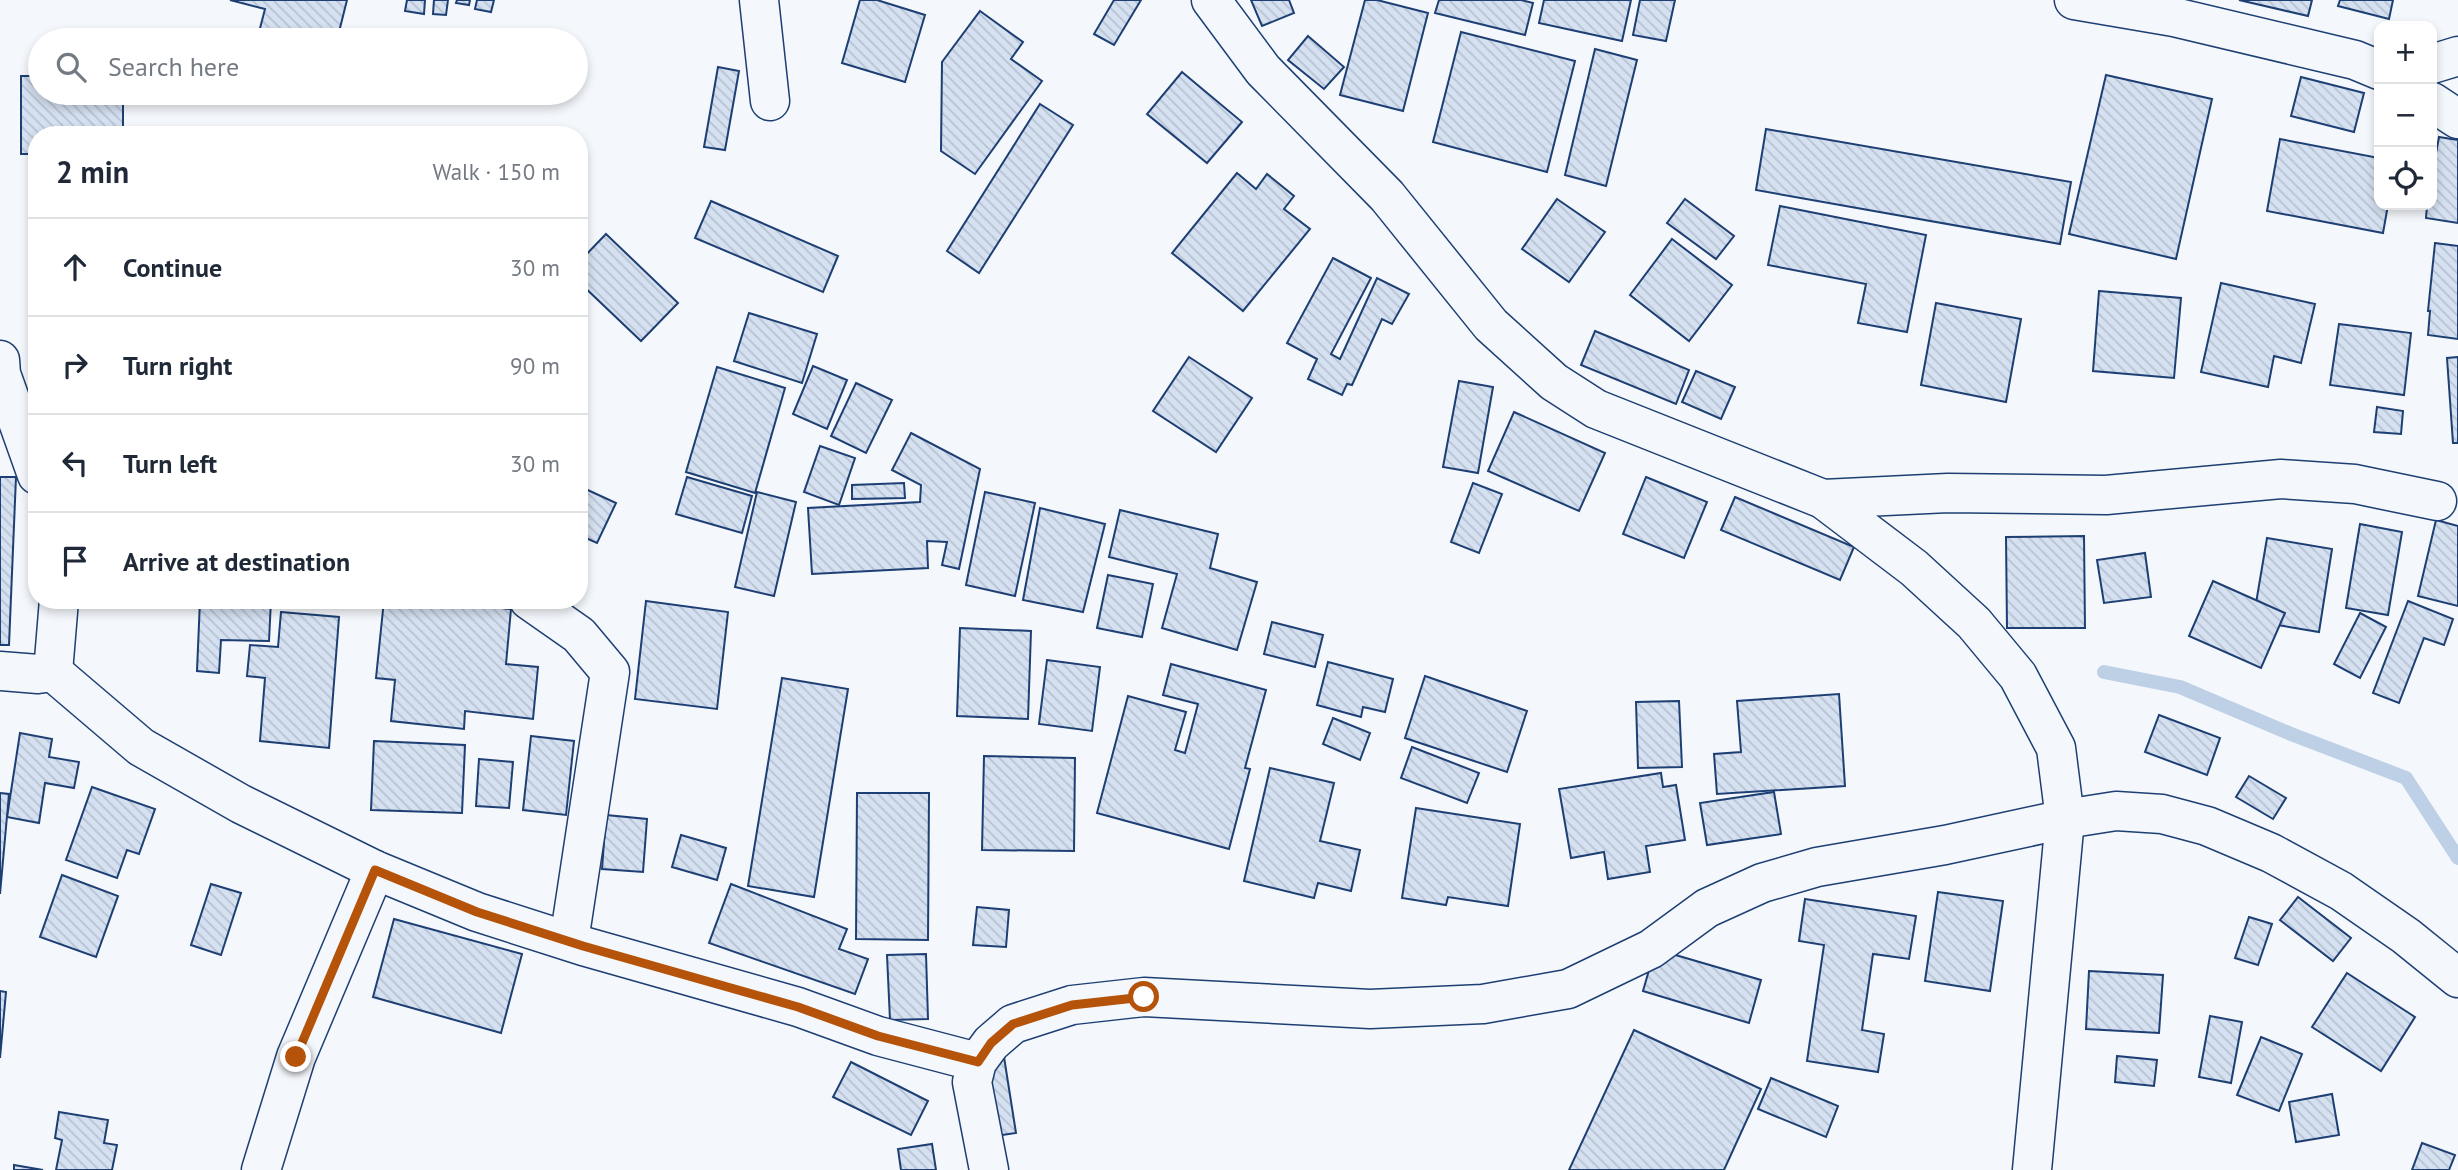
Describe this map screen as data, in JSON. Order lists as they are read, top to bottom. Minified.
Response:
{"page":{"map_buttons":["+","−"],"search":"Search here","heading":["2 min","Walk · 150 m"],"list":[["Continue","30 m"],["Turn right","90 m"],["Turn left","30 m"],"Arrive at destination"]}}
